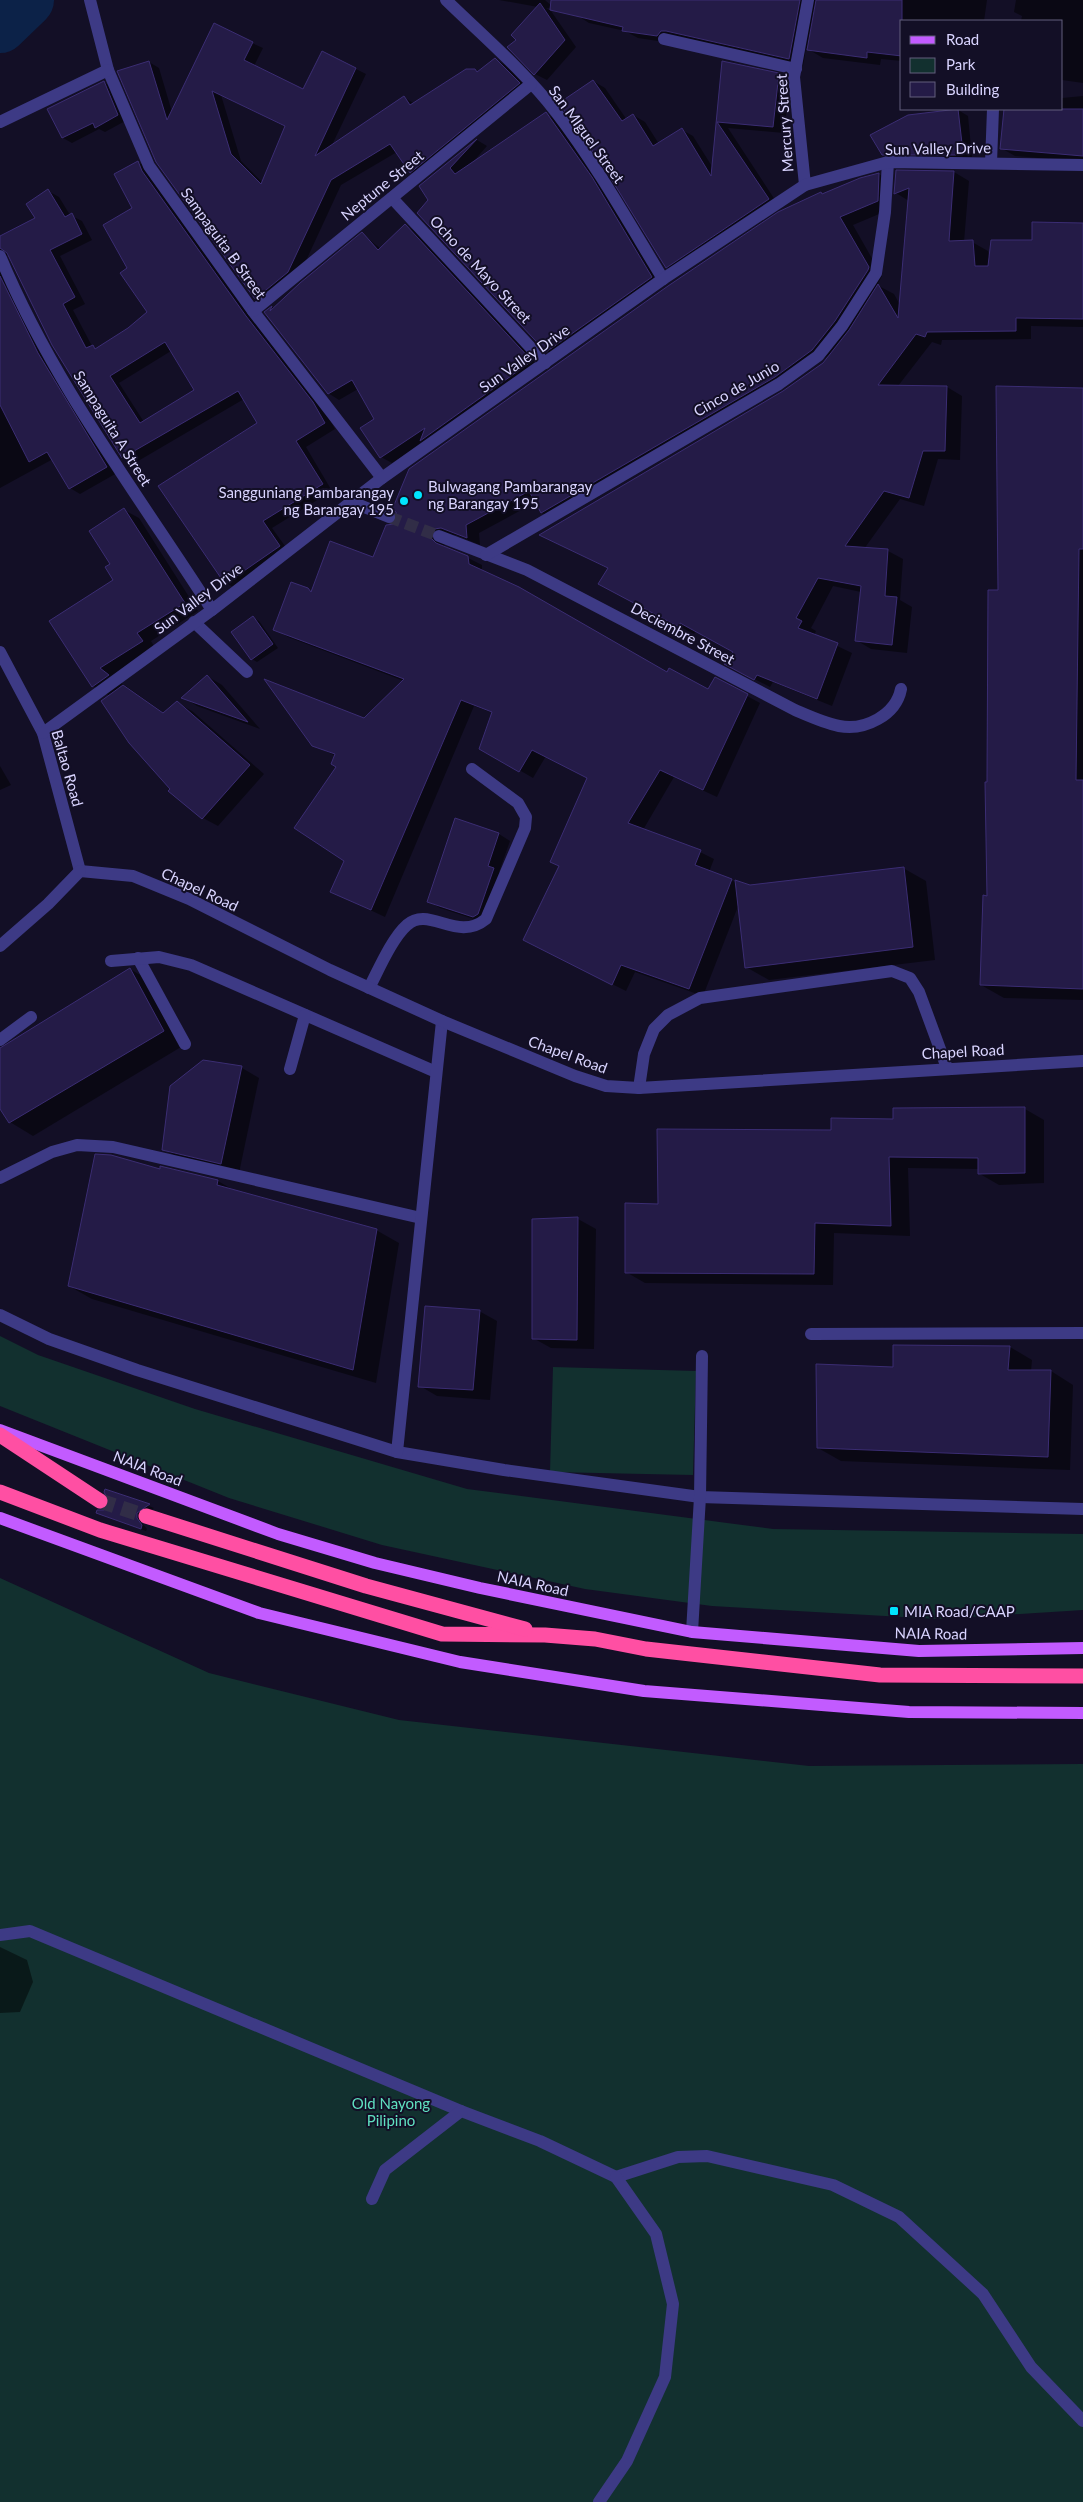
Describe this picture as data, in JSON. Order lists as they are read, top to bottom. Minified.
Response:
{"streets":{"main road":["NAIA Road"],"street":["Mercury Street","San MIguel Street","Sun Valley Drive","Neptune Street","Sampaguita B Street","Ocho de Mayo Street","Cinco de Junio","Sampaguita A Street","Deciembre Street","Baltao Road","Chapel Road"]},"crossings":[["Mercury Street","Sun Valley Drive"],["San MIguel Street","Sun Valley Drive"],["San MIguel Street","Neptune Street"],["Sun Valley Drive","Sampaguita B Street"],["Sun Valley Drive","Ocho de Mayo Street"],["Sun Valley Drive","Cinco de Junio"],["Sun Valley Drive","Sampaguita A Street"],["Sun Valley Drive","Baltao Road"],["Neptune Street","Sampaguita B Street"],["Neptune Street","Ocho de Mayo Street"],["Cinco de Junio","Deciembre Street"],["Baltao Road","Chapel Road"]],"parks":["Old Nayong Pilipino"],"places":{"other":["Bulwagang Pambarangay ng Barangay 195","Sangguniang Pambarangay ng Barangay 195"],"transit":["MIA Road/CAAP"]},"legend":["Road","Park","Building"]}
